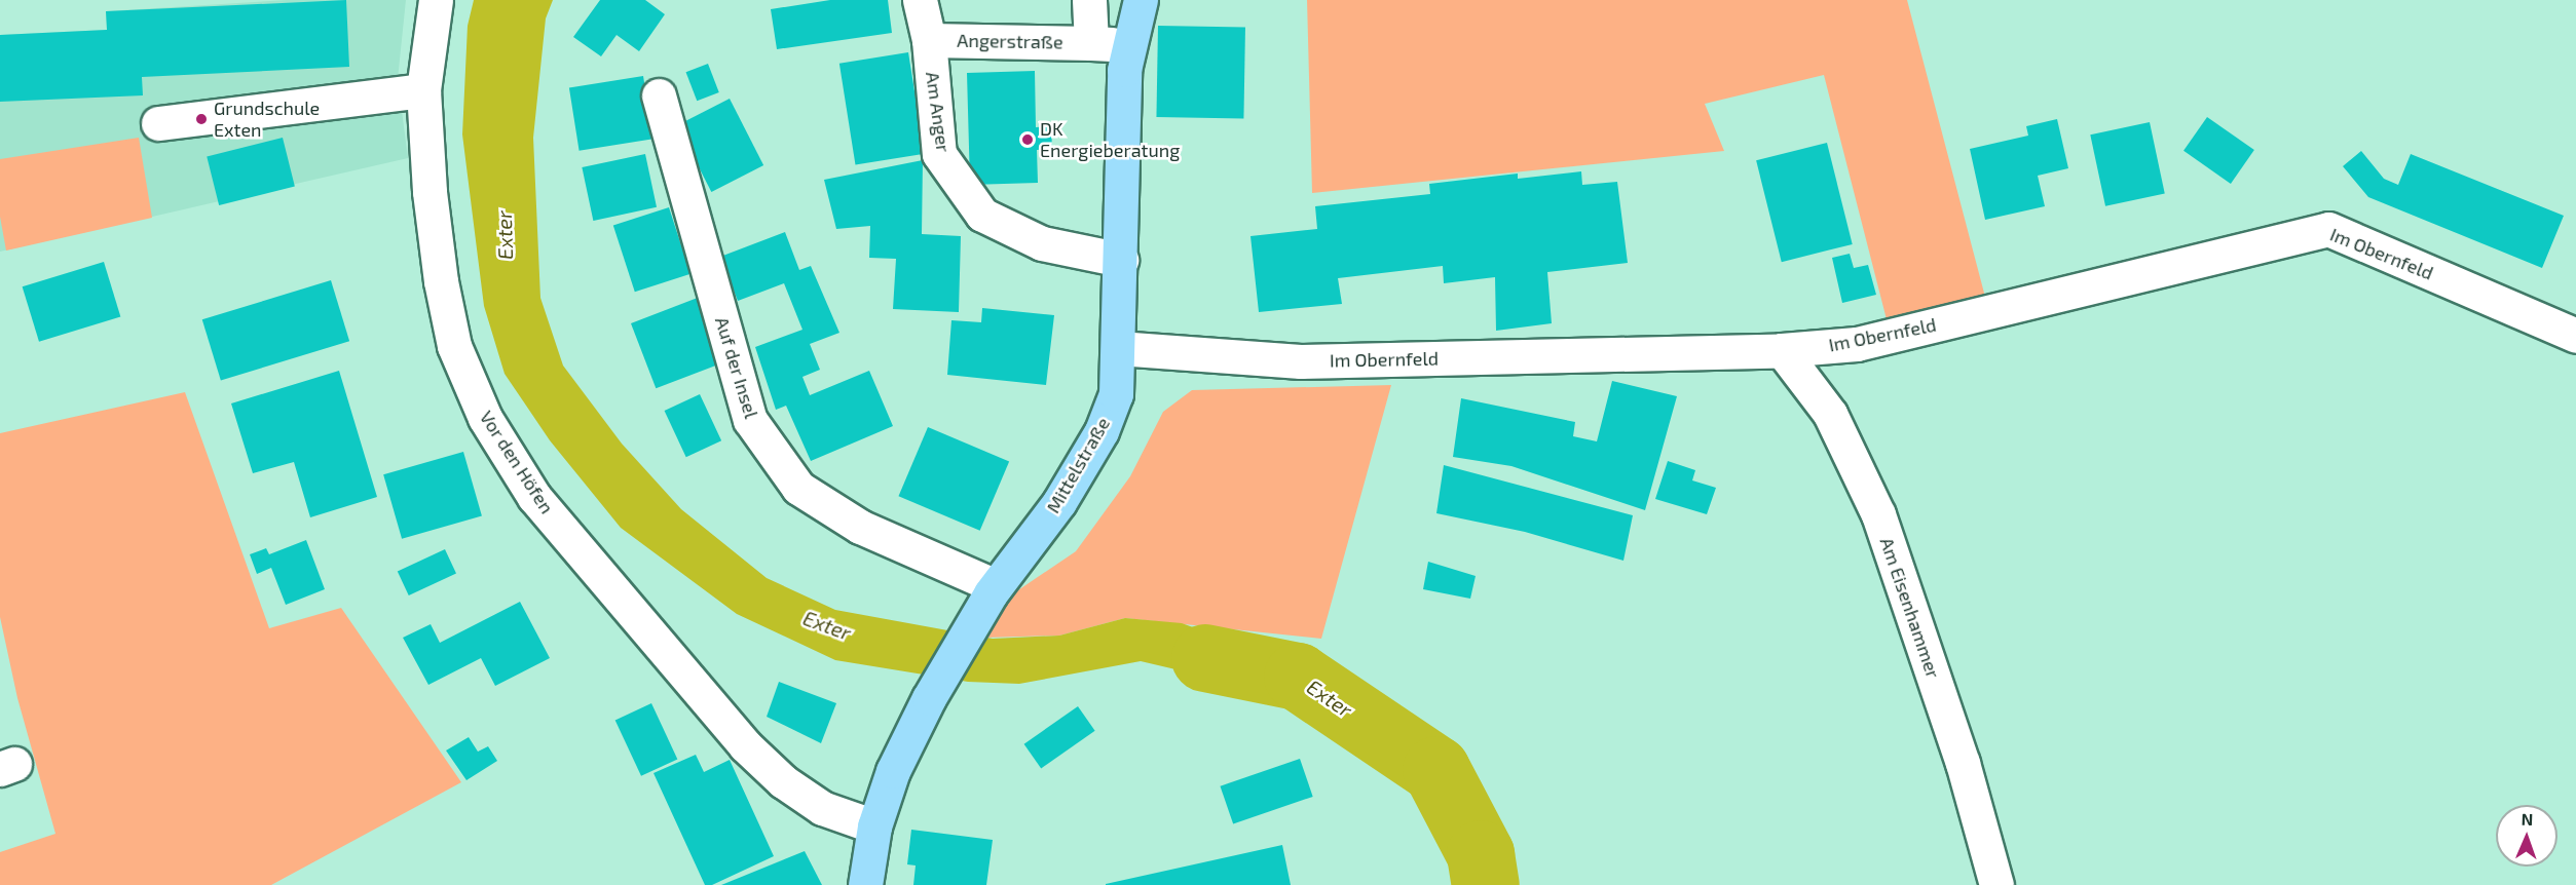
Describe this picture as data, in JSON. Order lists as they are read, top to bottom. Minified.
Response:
{"streets":{"main road":["Mittelstraße"],"street":["Angerstraße","Am Anger","Im Obernfeld","Auf der Insel","Vor den Höfen","Am Eisenhammer"]},"crossings":[["Angerstraße","Am Anger"],["Angerstraße","Mittelstraße"],["Am Anger","Mittelstraße"],["Im Obernfeld","Mittelstraße"],["Im Obernfeld","Am Eisenhammer"],["Auf der Insel","Mittelstraße"],["Vor den Höfen","Mittelstraße"]],"water":["Exter"],"places":["Grundschule Exten","DK Energieberatung"],"north":"top"}
